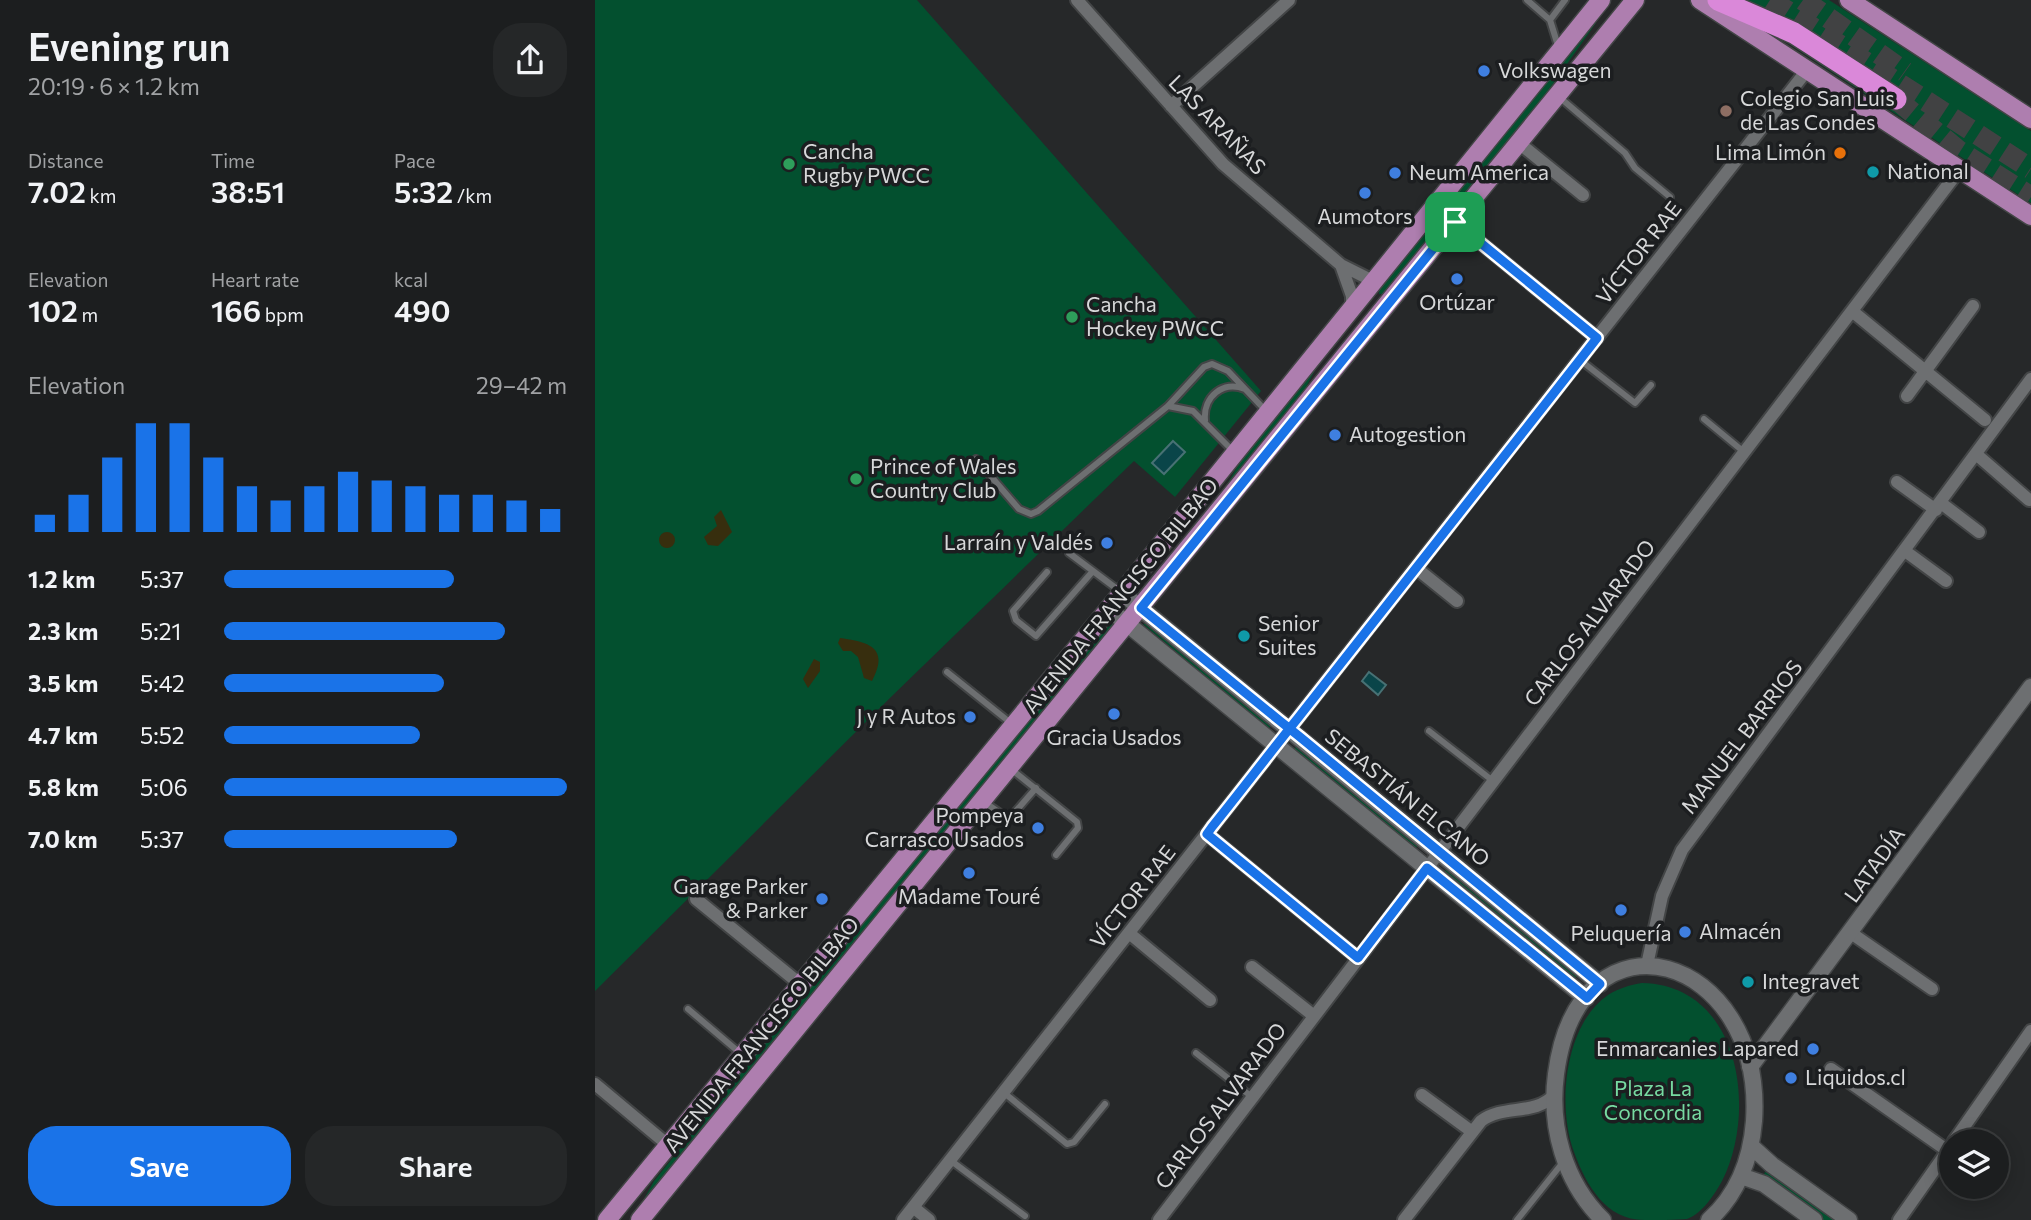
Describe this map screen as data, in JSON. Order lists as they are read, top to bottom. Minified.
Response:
{"streets":{"main road":["AVENIDA FRANCISCO BILBAO"],"street":["LAS ARAÑAS","VÍCTOR RAE","CARLOS ALVARADO","MANUEL BARRIOS","SEBASTIÁN ELCANO","LATADÍA"]},"crossings":[["LAS ARAÑAS","AVENIDA FRANCISCO BILBAO"],["VÍCTOR RAE","SEBASTIÁN ELCANO"],["AVENIDA FRANCISCO BILBAO","SEBASTIÁN ELCANO"],["CARLOS ALVARADO","SEBASTIÁN ELCANO"]],"parks":["Plaza La Concordia"],"places":["Volkswagen","Colegio San Luis de Las Condes","Lima Limón","Cancha Rugby PWCC","National","Neum America","Aumotors","Ortúzar","Cancha Hockey PWCC","Autogestion","Prince of Wales Country Club","Larraín y Valdés","Senior Suites","Gracia Usados","J y R Autos","Pompeya Carrasco Usados","Madame Touré","Garage Parker & Parker","Peluquería","Almacén","Integravet","Enmarcanies Lapared","Liquidos.cl"],"page":{"heading":["Evening run","20:19 · 6 × 1.2 km"],"stats":[["Distance","7.02 km"],["Time","38:51"],["Pace","5:32 /km"],["Elevation","102 m"],["Heart rate","166 bpm"],["kcal","490"]],"chart":["Elevation","29–42 m"],"list":[{"name":"1.2 km","note":"5:37"},{"name":"2.3 km","note":"5:21"},{"name":"3.5 km","note":"5:42"},{"name":"4.7 km","note":"5:52"},{"name":"5.8 km","note":"5:06"},{"name":"7.0 km","note":"5:37"}],"buttons":["Save","Share"]}}
